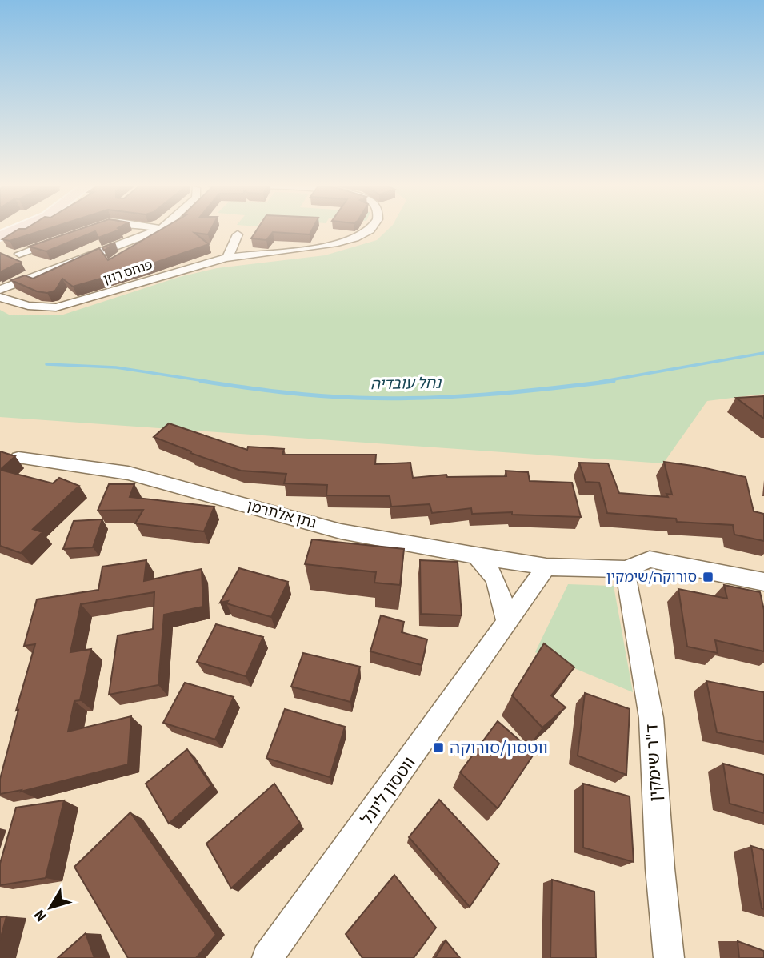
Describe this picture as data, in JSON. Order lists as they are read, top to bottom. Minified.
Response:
{"streets":{"street":["פנחס רוזן","נתן אלתרמן","ד\"ר שימקין","ווטסון ליונל"]},"crossings":[["נתן אלתרמן","ד\"ר שימקין"],["נתן אלתרמן","ווטסון ליונל"]],"water":["נחל עובדיה"],"places":{"transit":["סורוקה/שימקין","ווטסון/סורוקה"]},"north":"bottom left"}
